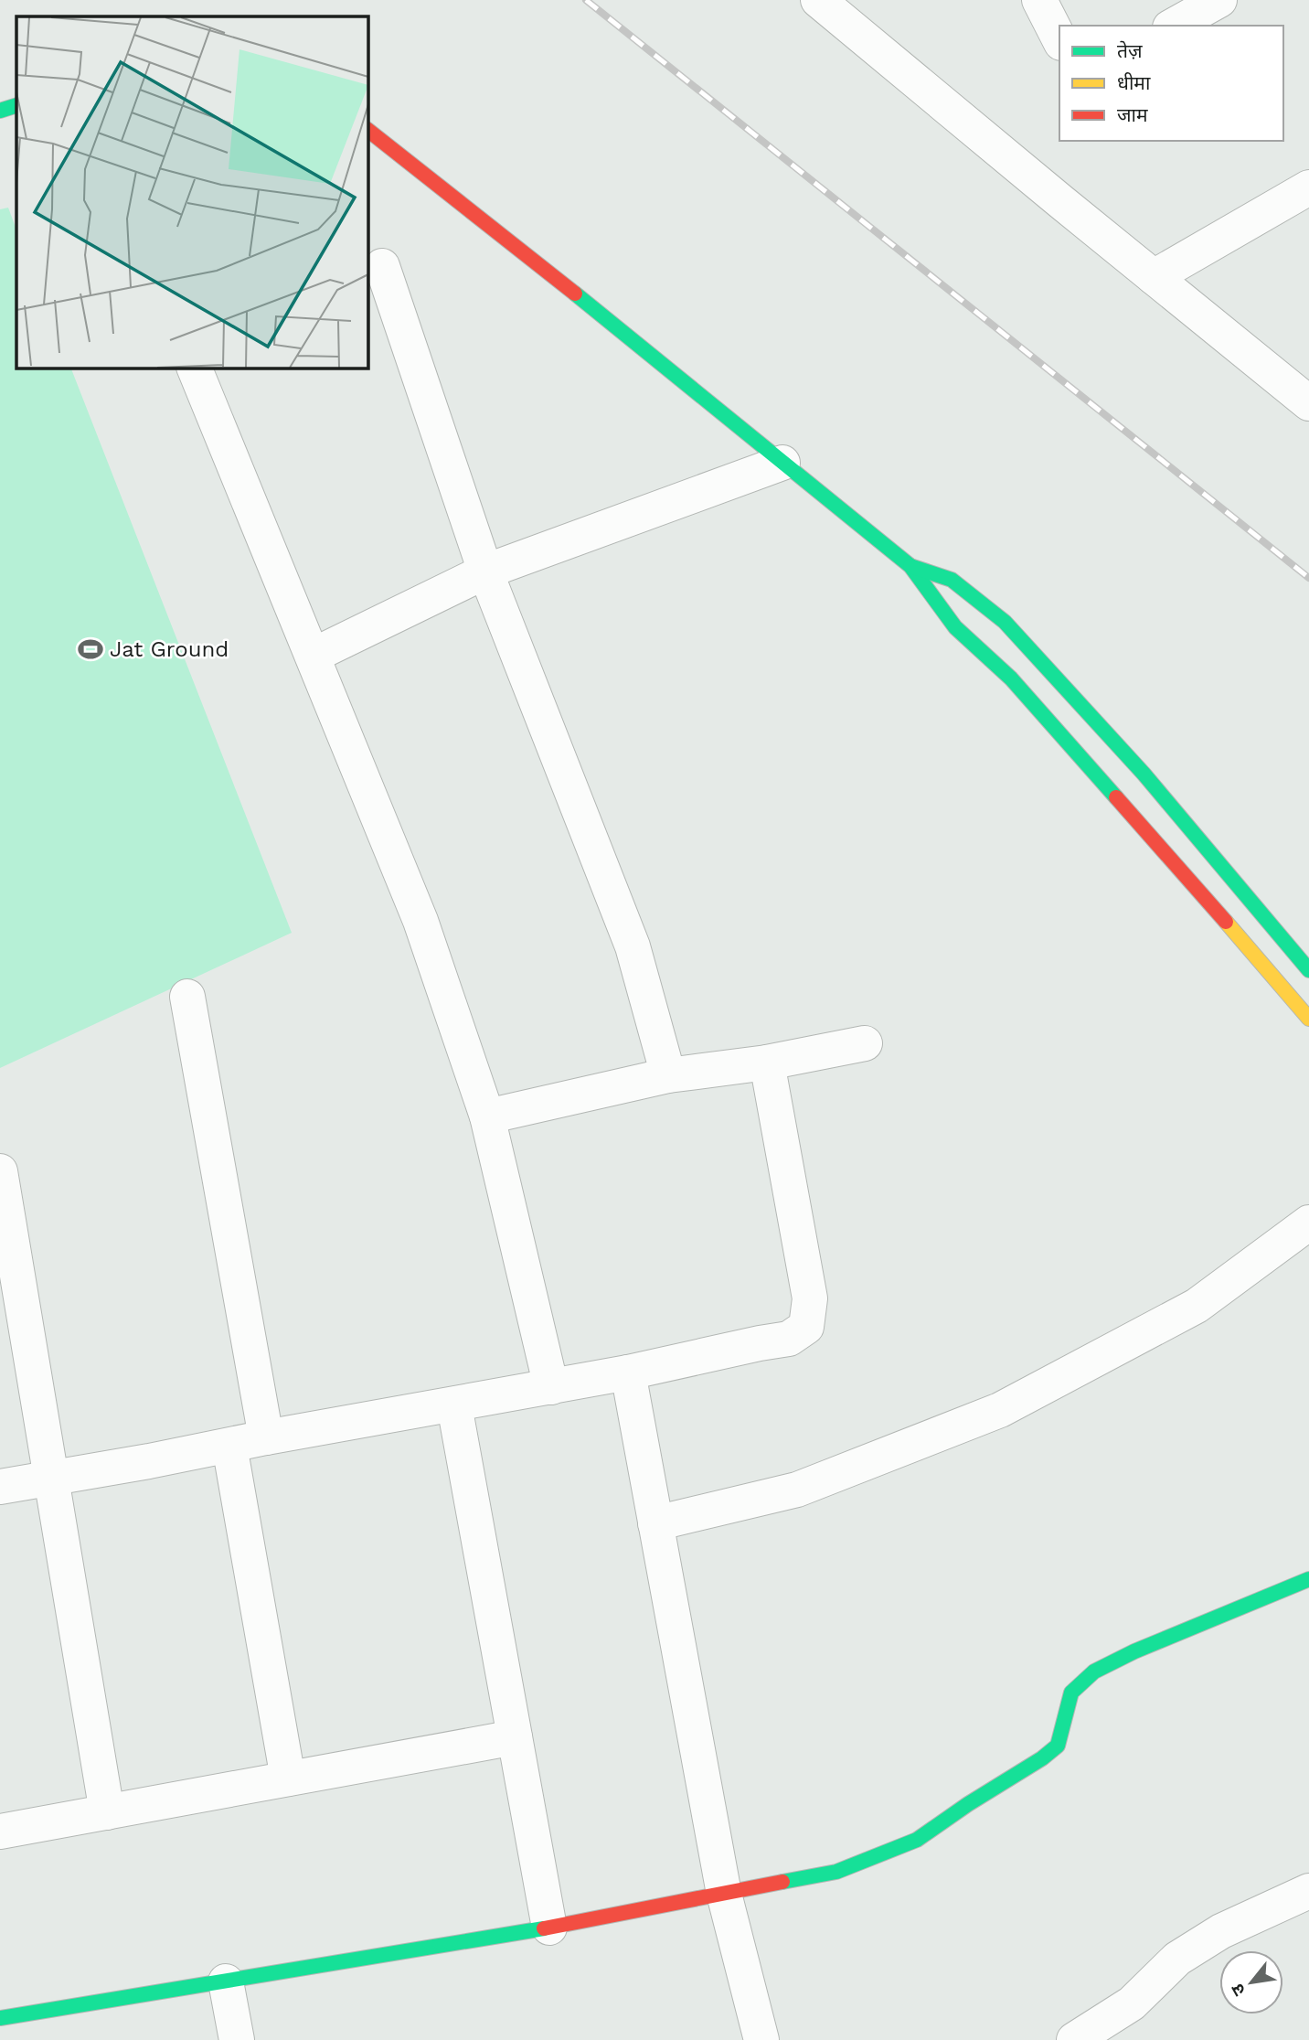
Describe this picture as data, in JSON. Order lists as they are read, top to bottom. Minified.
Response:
{"places":{"sports":["Jat Ground"]},"legend":["तेज़","धीमा","जाम"],"north":"bottom left"}
